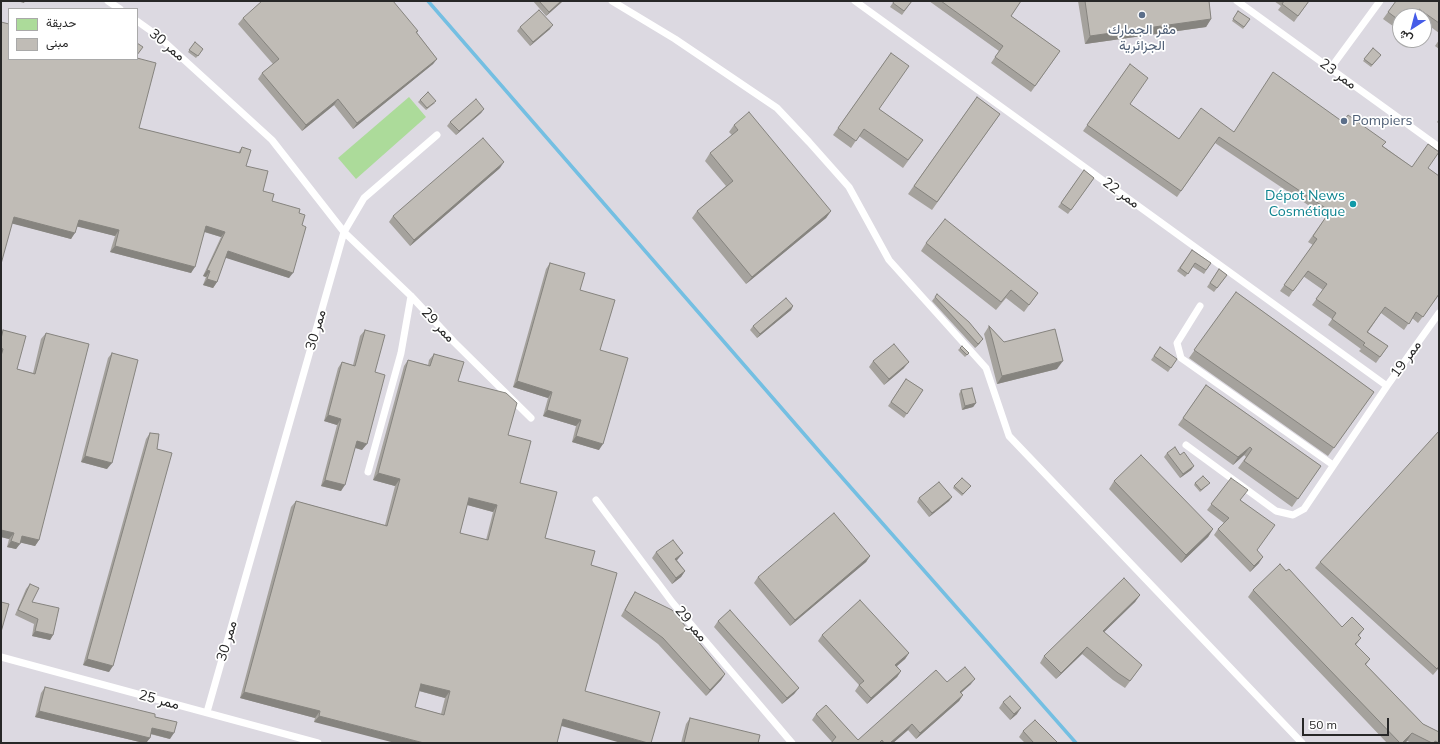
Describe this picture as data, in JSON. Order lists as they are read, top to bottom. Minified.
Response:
{"streets":{"lane":["ممر 30","ممر 23","ممر 22","ممر 29","ممر 19","ممر 25"]},"crossings":[["ممر 30","ممر 29"],["ممر 30","ممر 25"],["ممر 22","ممر 19"]],"places":["مقر الجمارك الجزائرية","Pompiers","Dépot News Cosmétique"],"legend":["حديقة","مبنى"],"scale_bar":"50 m","north":"bottom left"}
